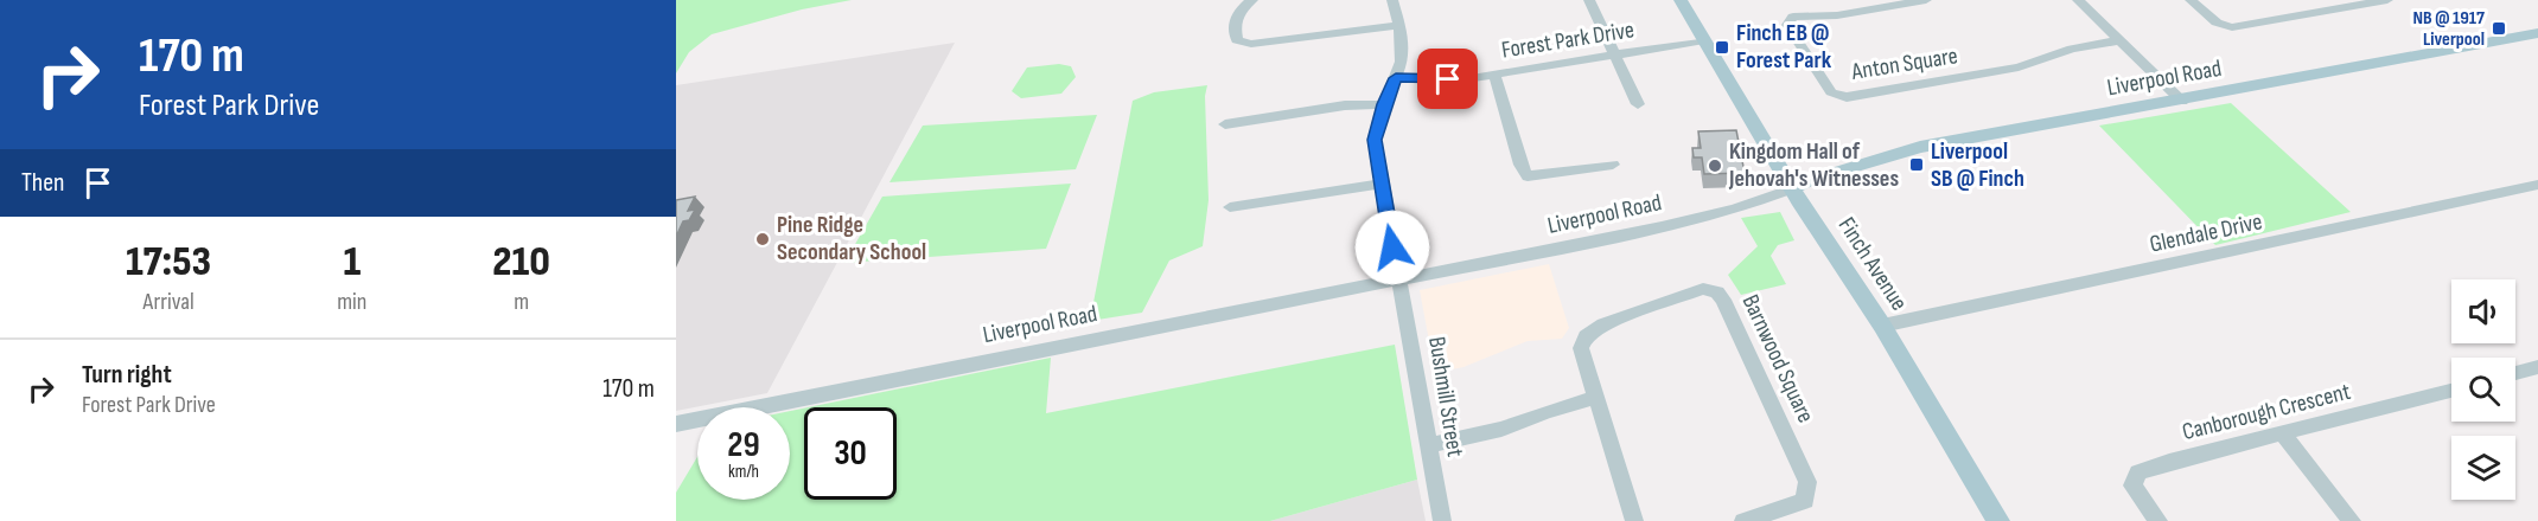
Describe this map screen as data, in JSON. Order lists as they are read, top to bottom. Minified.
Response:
{"streets":{"main road":["Liverpool Road","Finch Avenue"],"street":["Forest Park Drive","Anton Square","Glendale Drive","Barnwood Square","Bushmill Street","Canborough Crescent"]},"crossings":[["Forest Park Drive","Finch Avenue"],["Forest Park Drive","Bushmill Street"],["Liverpool Road","Finch Avenue"],["Liverpool Road","Bushmill Street"],["Glendale Drive","Finch Avenue"]],"places":{"transit":["NB @ 1917 Liverpool","Finch EB @ Forest Park","Liverpool SB @ Finch"],"other":["Kingdom Hall of Jehovah's Witnesses","Pine Ridge Secondary School"]},"page":{"turn":["170 m","Forest Park Drive"],"then":"Then","eta":["17:53","Arrival","1","min","210","m"],"list":[{"name":"Turn right","note":"Forest Park Drive","value":"170 m"}],"speed":"29 km/h","limit":"30"}}
